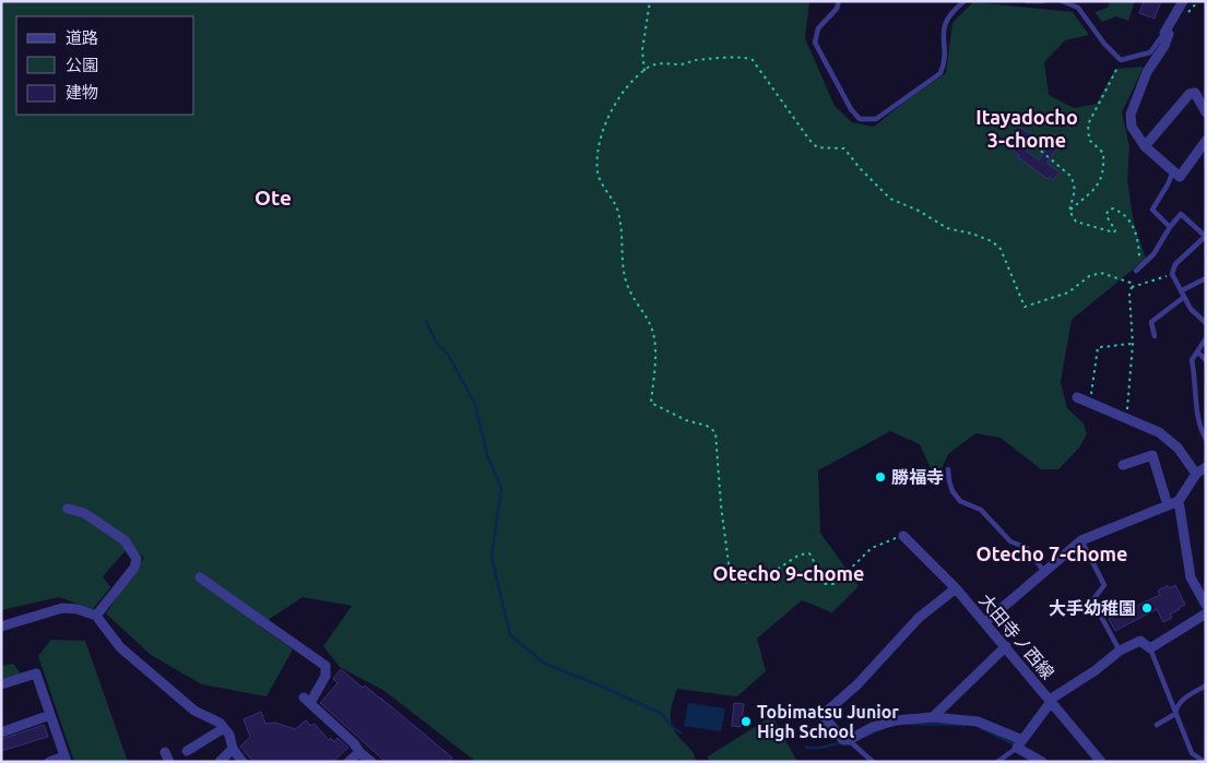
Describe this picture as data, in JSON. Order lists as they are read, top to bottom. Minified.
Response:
{"streets":{"street":["大田寺ノ西線"]},"districts":["Itayadocho 3-chome","Ote","Otecho 7-chome","Otecho 9-chome"],"places":["勝福寺","大手幼稚園","Tobimatsu Junior High School"],"legend":["道路","公園","建物"]}
